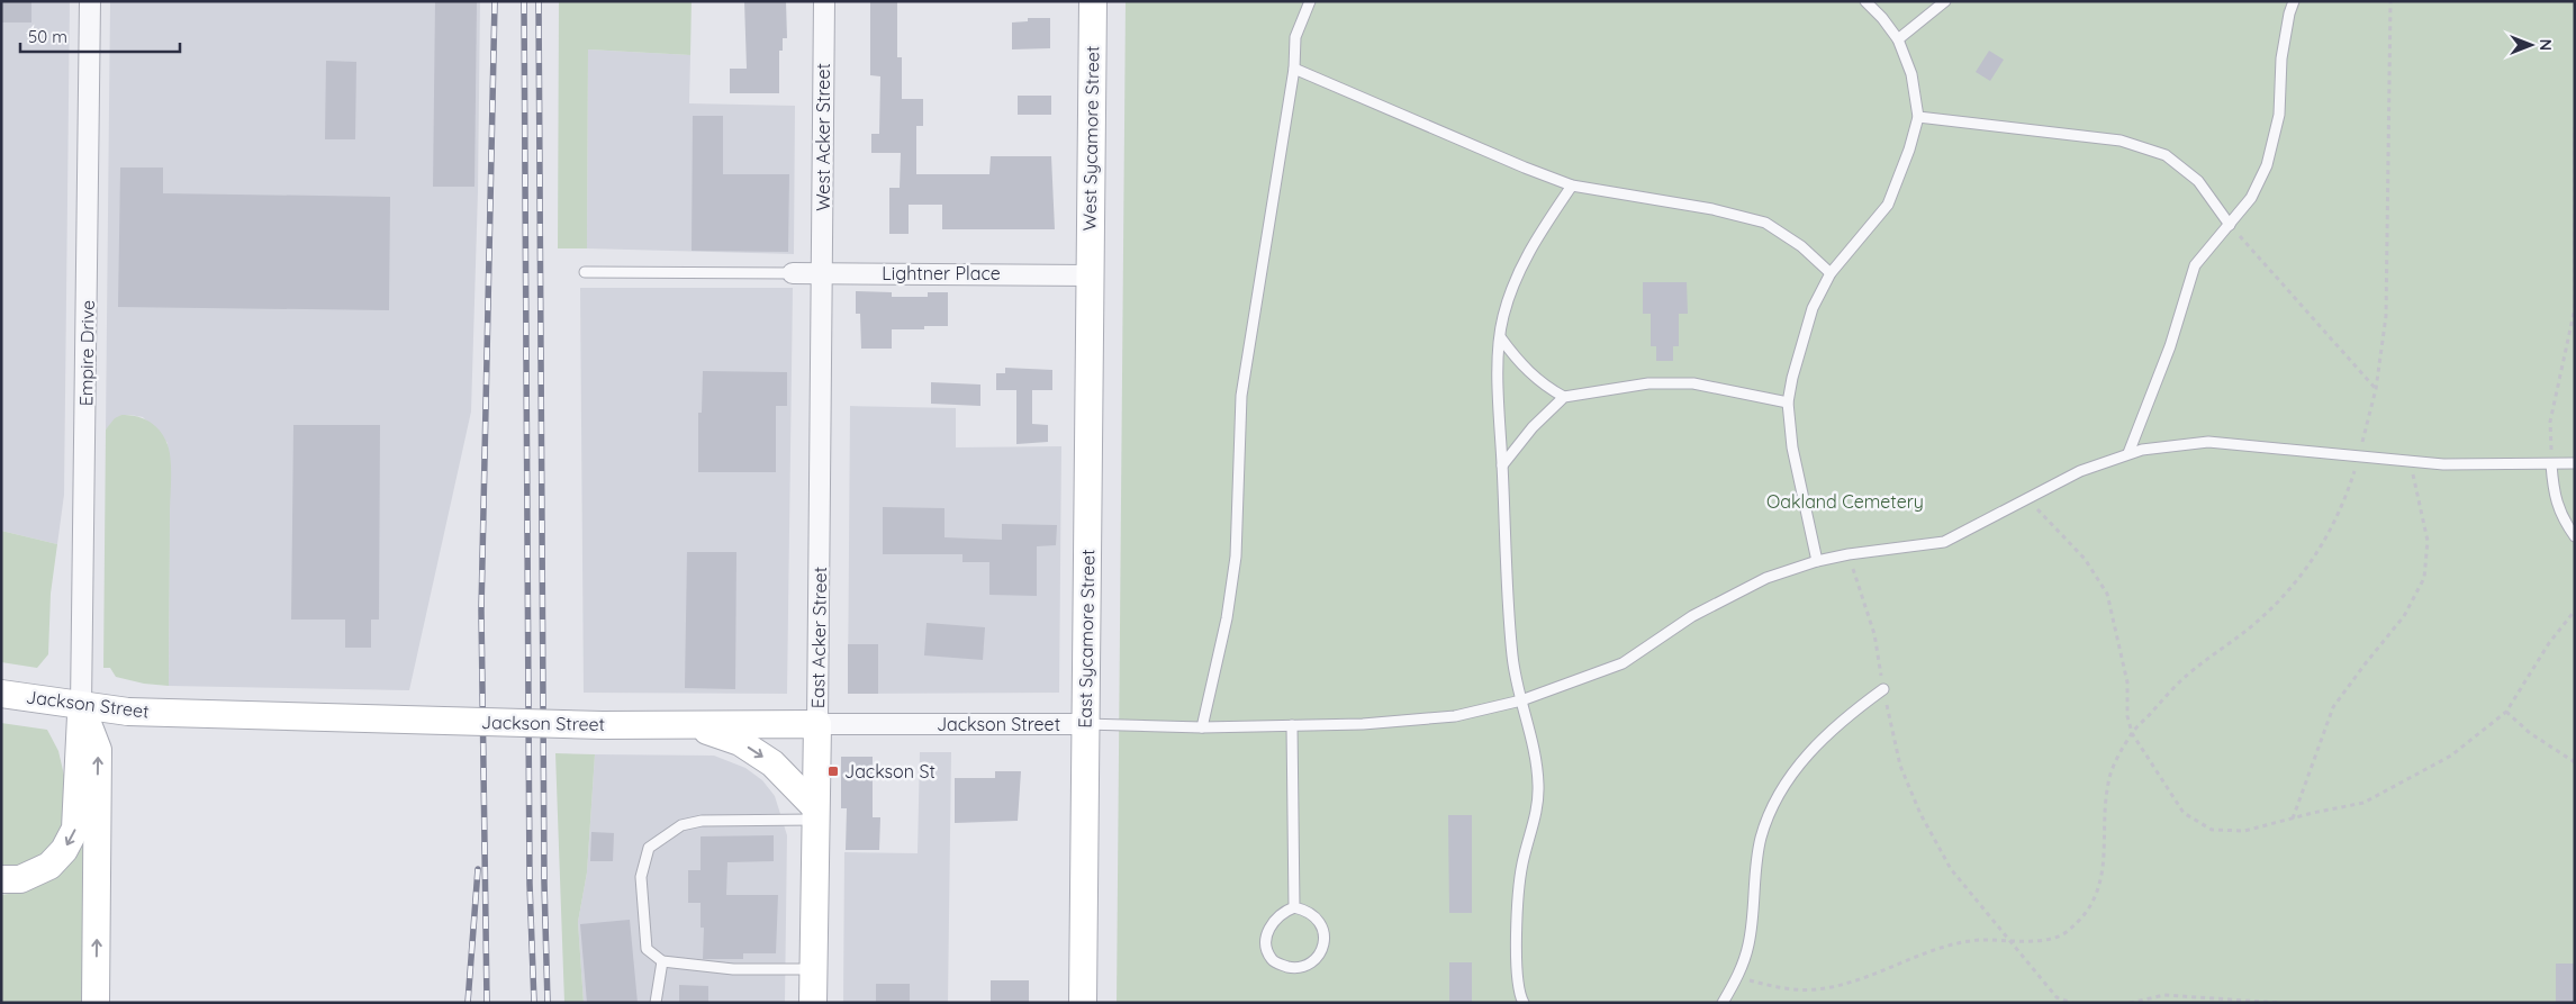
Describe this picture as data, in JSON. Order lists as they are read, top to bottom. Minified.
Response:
{"streets":{"street":["West Acker Street","West Sycamore Street","Lightner Place","Empire Drive","East Acker Street","East Sycamore Street","Jackson Street"]},"crossings":[["West Acker Street","Lightner Place"],["West Acker Street","East Acker Street"],["West Sycamore Street","Lightner Place"],["West Sycamore Street","East Sycamore Street"],["Lightner Place","East Acker Street"],["Lightner Place","East Sycamore Street"],["Empire Drive","Jackson Street"],["East Acker Street","Jackson Street"],["East Sycamore Street","Jackson Street"]],"parks":["Oakland Cemetery"],"places":{"transit":["Jackson St"]},"scale_bar":"50 m","north":"right"}
